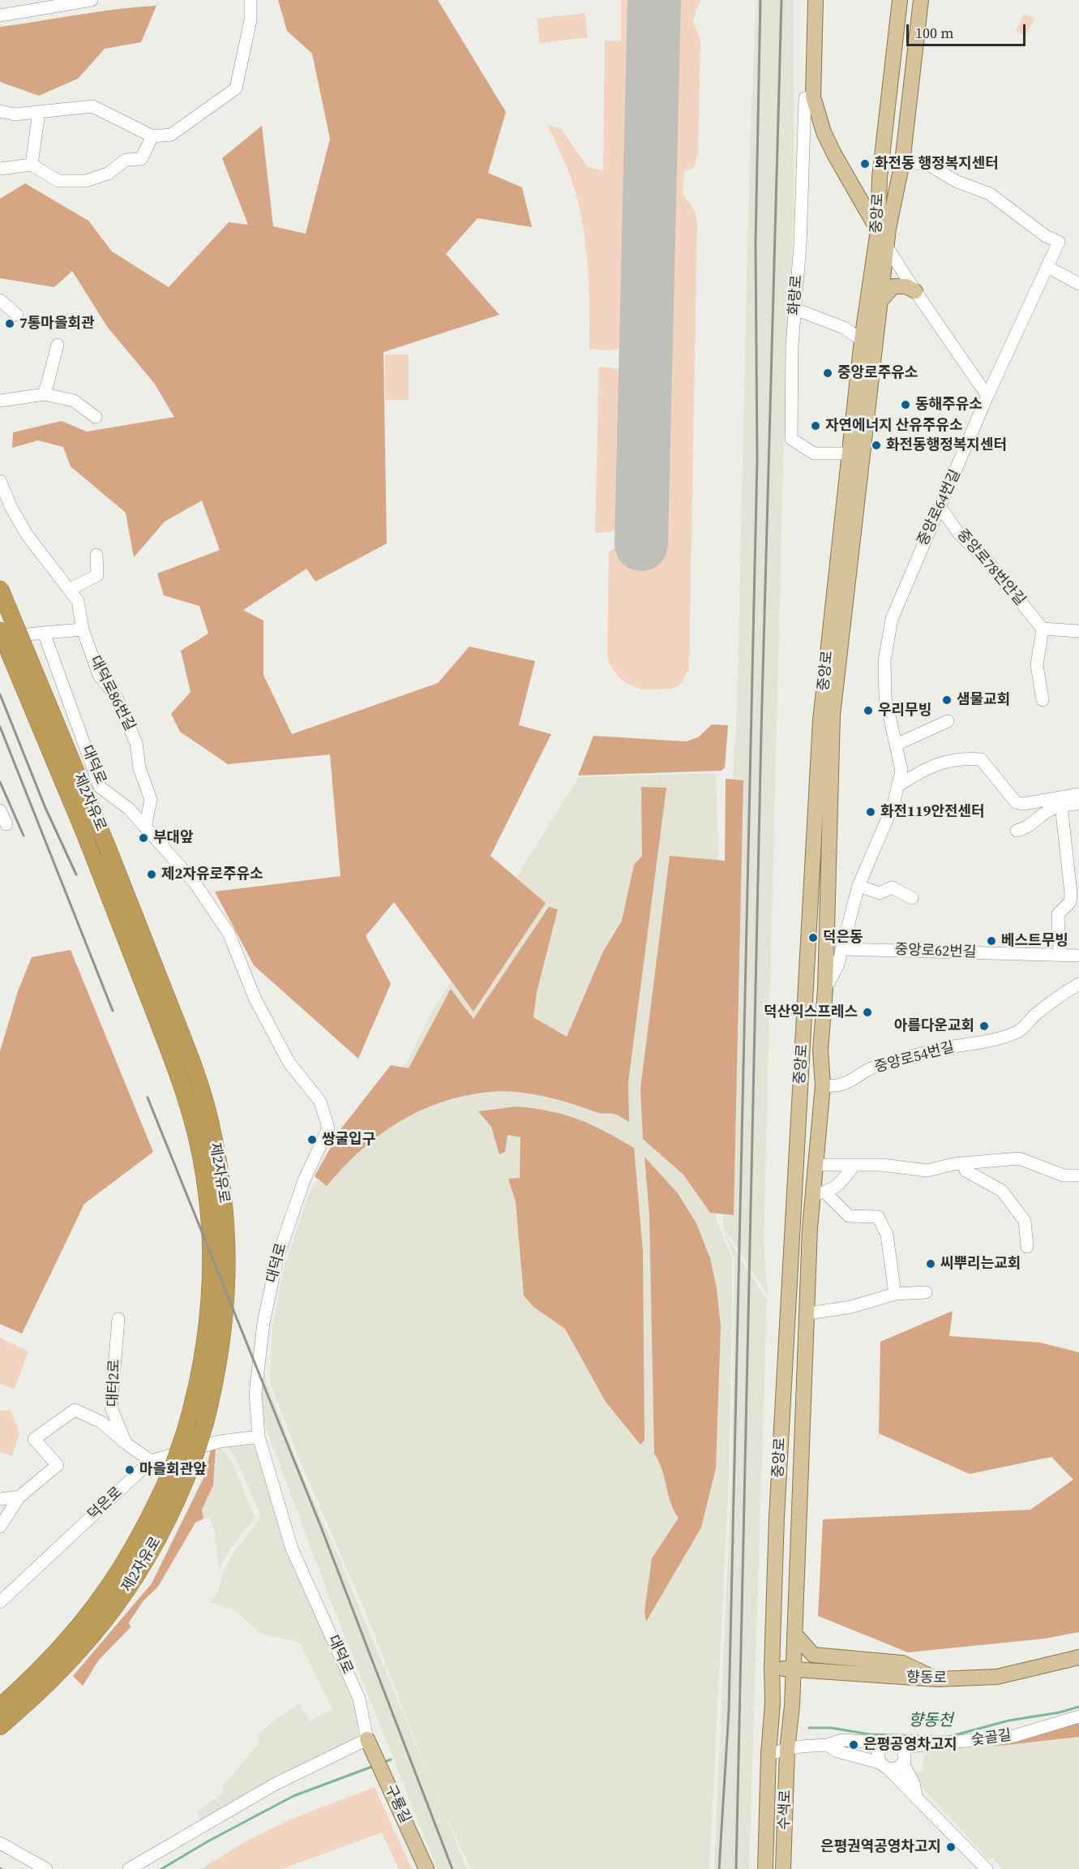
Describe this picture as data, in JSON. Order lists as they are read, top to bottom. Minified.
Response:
{"streets":{"highway":["제2자유로"],"main road":["중앙로","화랑로","향동로","구룡길","수색로"],"street":["중앙로64번길","중앙로78번안길","대덕로86번길","대덕로","중앙로62번길","중앙로54번길","대터2로","덕은로","숯골길"]},"crossings":[["중앙로","화랑로"],["중앙로","중앙로64번길"],["중앙로","중앙로54번길"],["중앙로","향동로"],["중앙로","수색로"],["중앙로64번길","중앙로78번안길"],["중앙로64번길","중앙로62번길"],["대덕로86번길","대덕로"],["대덕로","덕은로"],["대덕로","구룡길"]],"water":["향동천"],"places":["화전동 행정복지센터","7통마을회관","중앙로주유소","동해주유소","자연에너지 산유주유소","화전동행정복지센터","샘물교회","우리무빙","화전119안전센터","부대앞","제2자유로주유소","덕은동","베스트무빙","덕산익스프레스","아름다운교회","쌍굴입구","씨뿌리는교회","마을회관앞","은평공영차고지","은평권역공영차고지"],"scale_bar":"100 m"}
